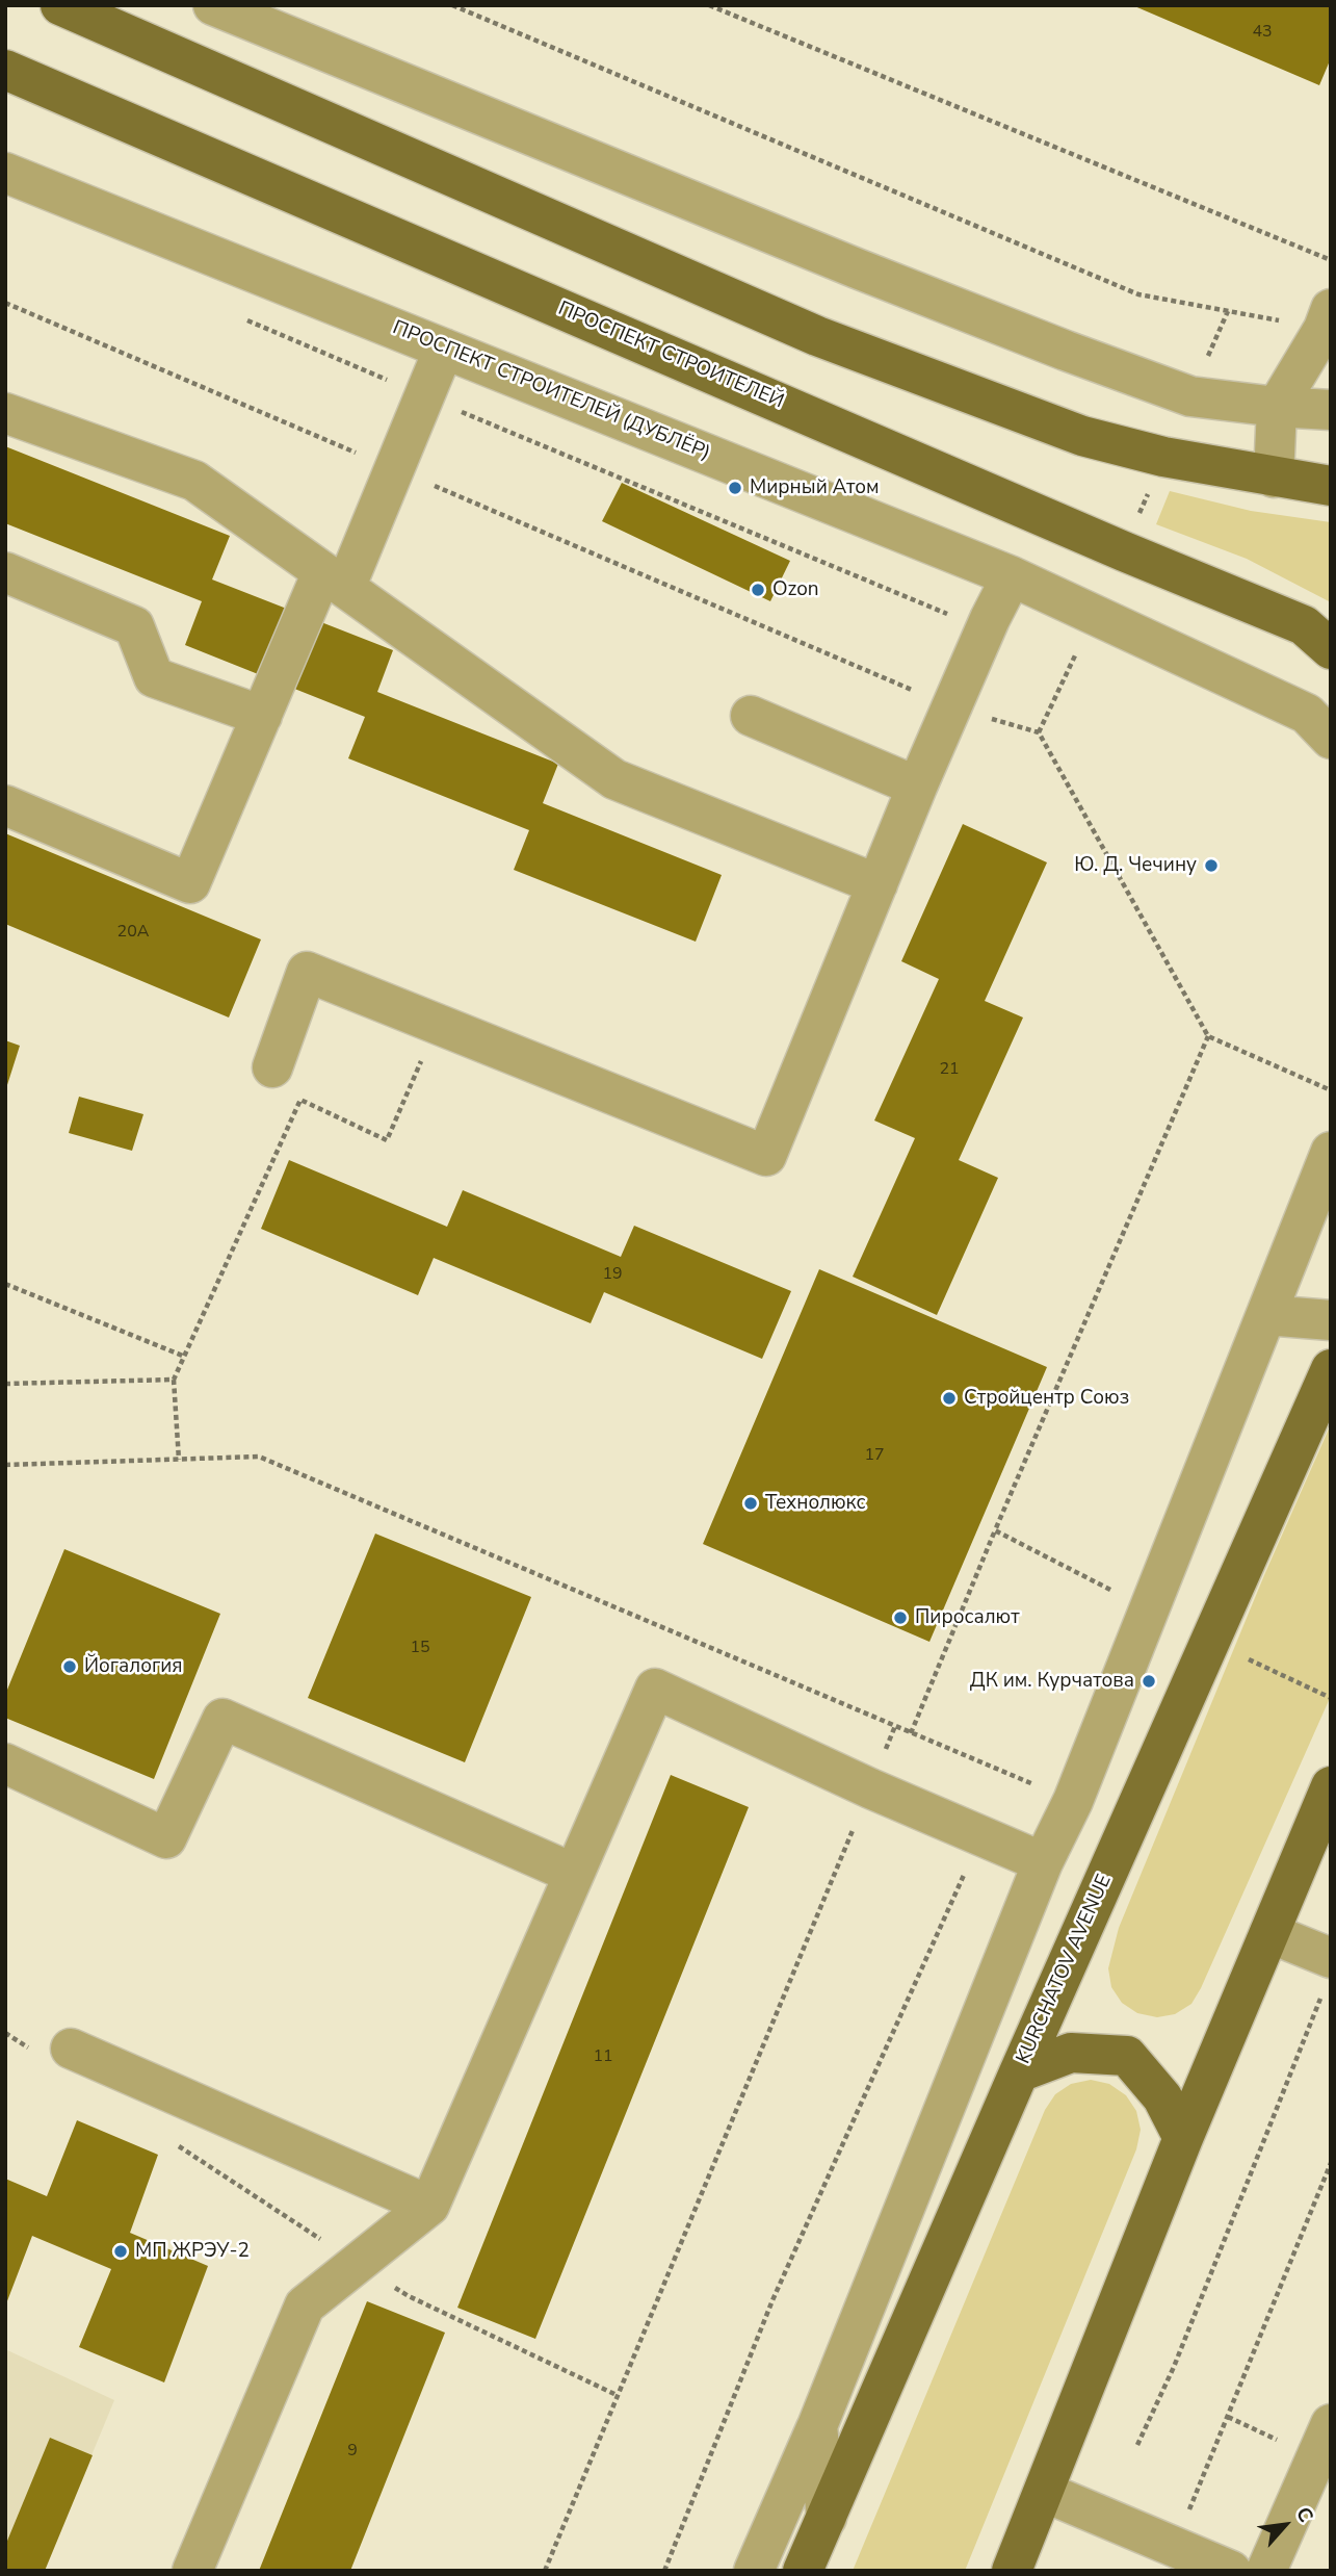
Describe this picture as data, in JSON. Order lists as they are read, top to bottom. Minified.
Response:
{"streets":{"main road":["ПРОСПЕКТ СТРОИТЕЛЕЙ","KURCHATOV AVENUE"],"street":["ПРОСПЕКТ СТРОИТЕЛЕЙ (ДУБЛЁР)"]},"places":["Мирный Атом","Ozon","Ю. Д. Чечину","Стройцентр Союз","Технолюкс","Пиросалют","Йогалогия","ДК им. Курчатова","МП ЖРЭУ-2"],"house_numbers":["43","20А","21","19","17","15","11","9"],"north":"top right"}
